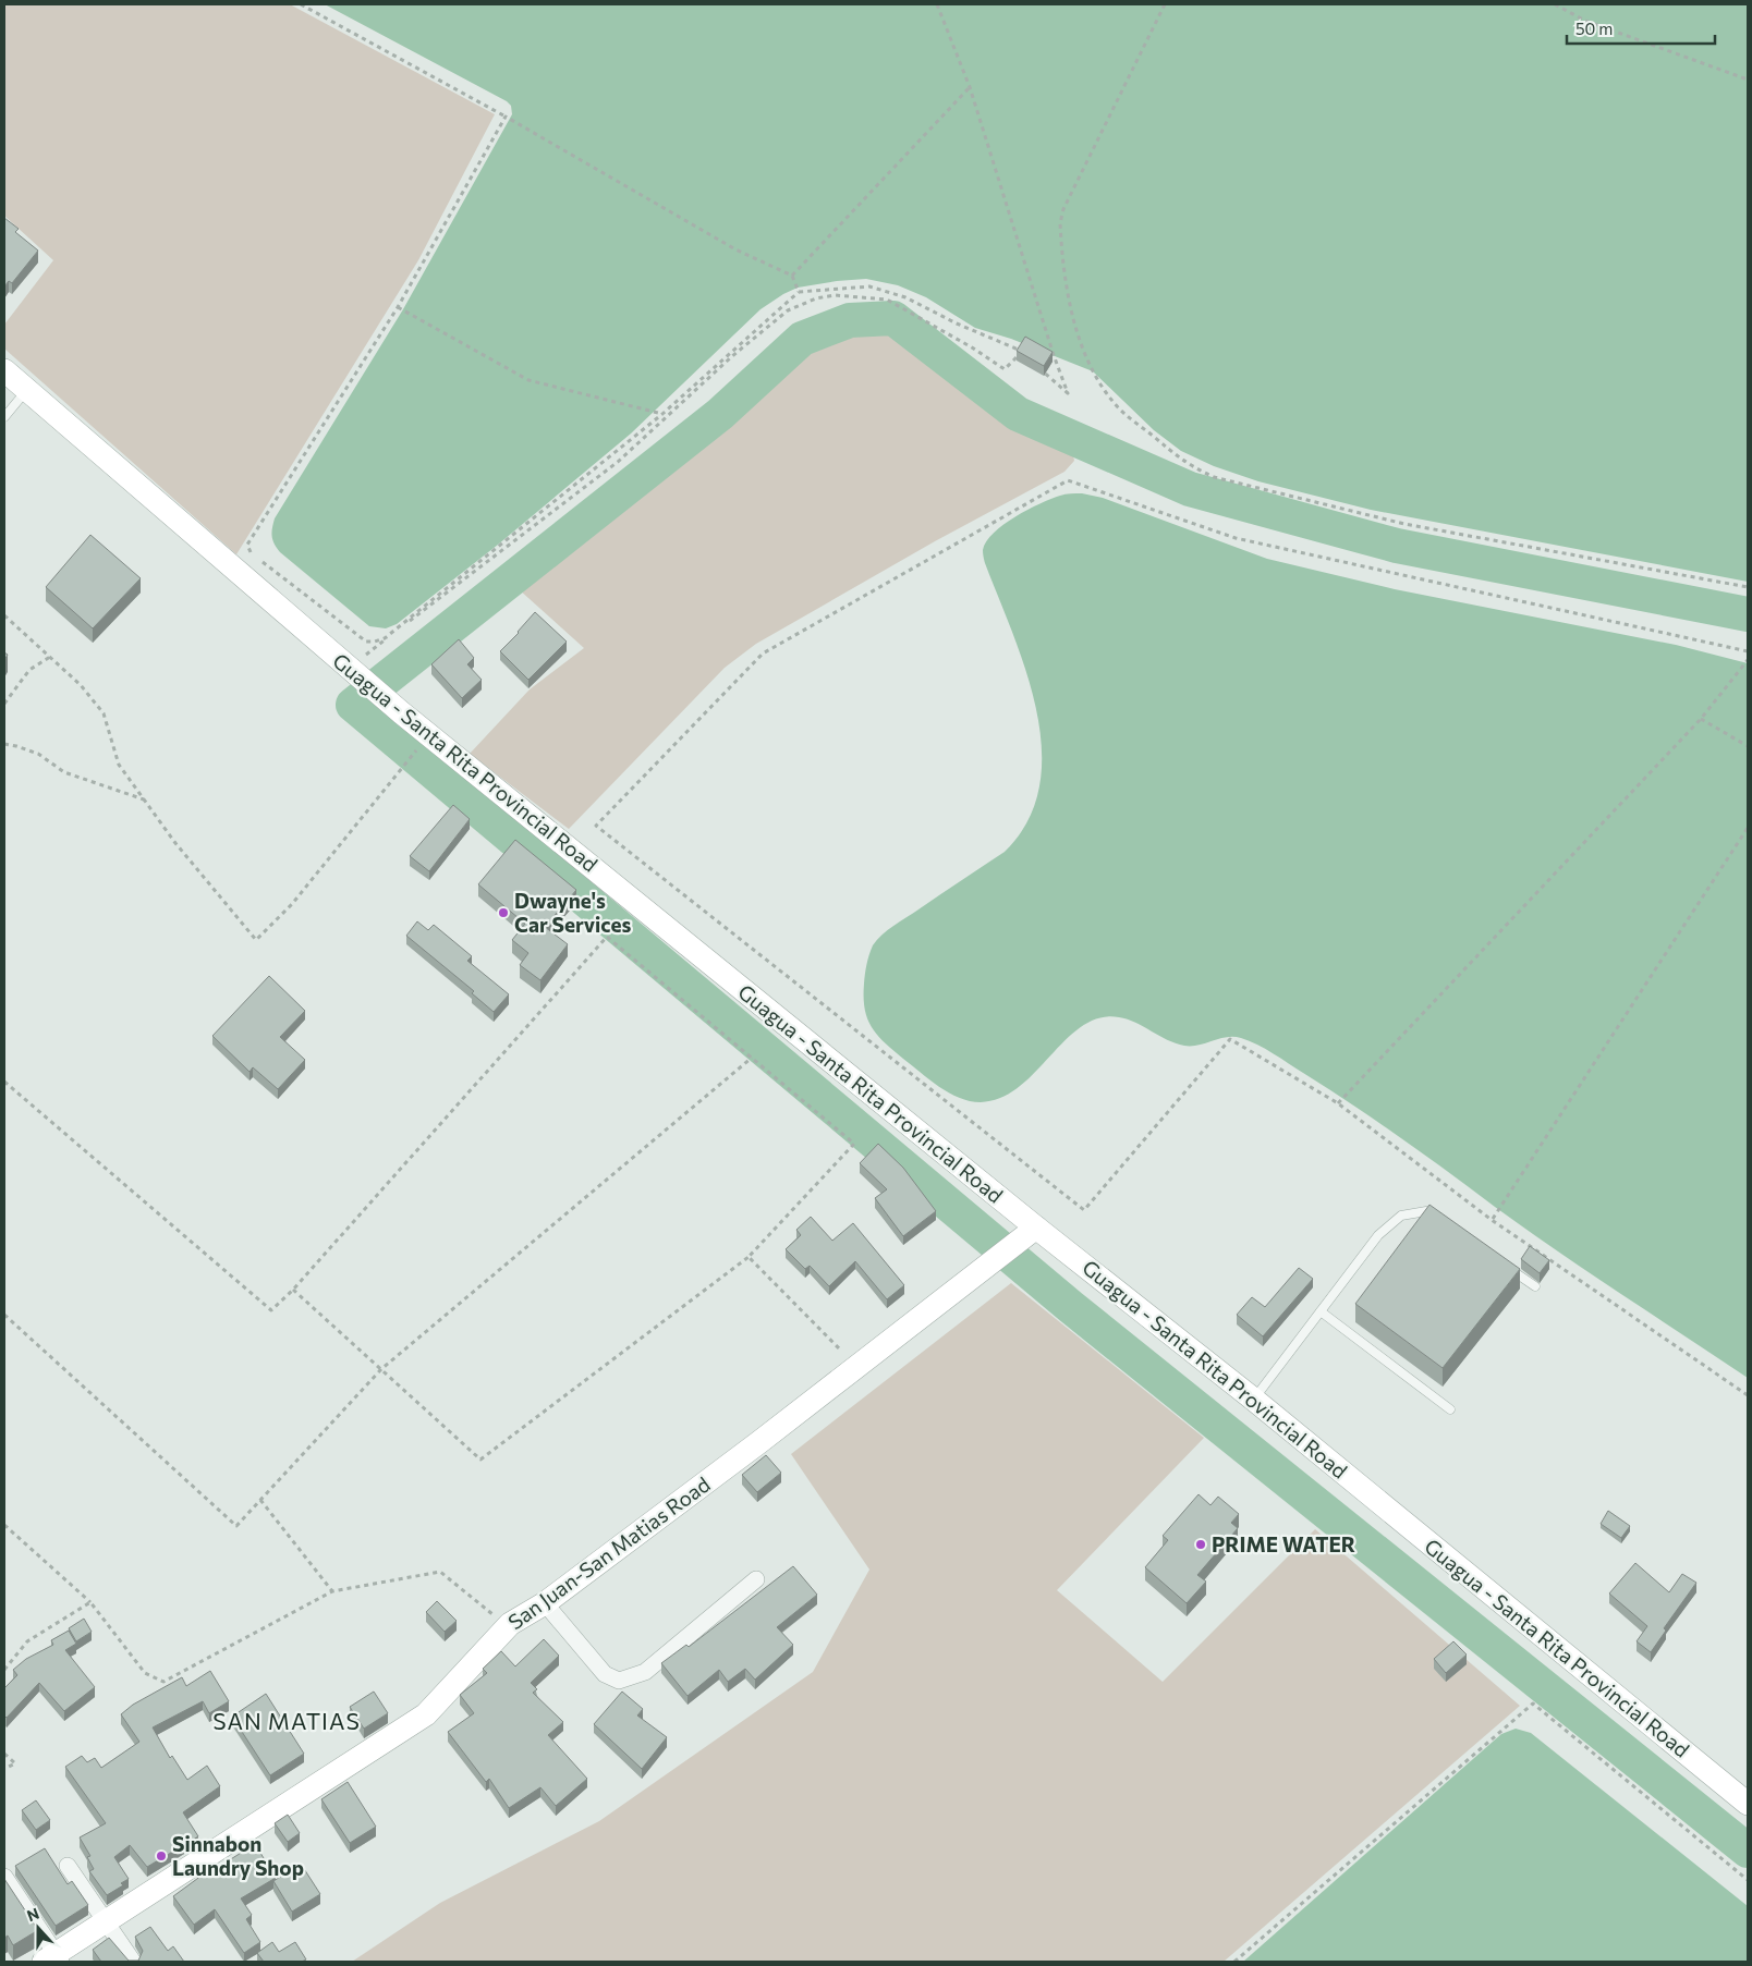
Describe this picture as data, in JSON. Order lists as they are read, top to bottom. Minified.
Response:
{"streets":{"main road":["Guagua - Santa Rita Provincial Road","San Juan-San Matias Road"]},"crossings":[["Guagua - Santa Rita Provincial Road","San Juan-San Matias Road"]],"districts":["SAN MATIAS"],"places":["Dwayne's Car Services","PRIME WATER","Sinnabon Laundry Shop"],"scale_bar":"50 m","north":"top"}
